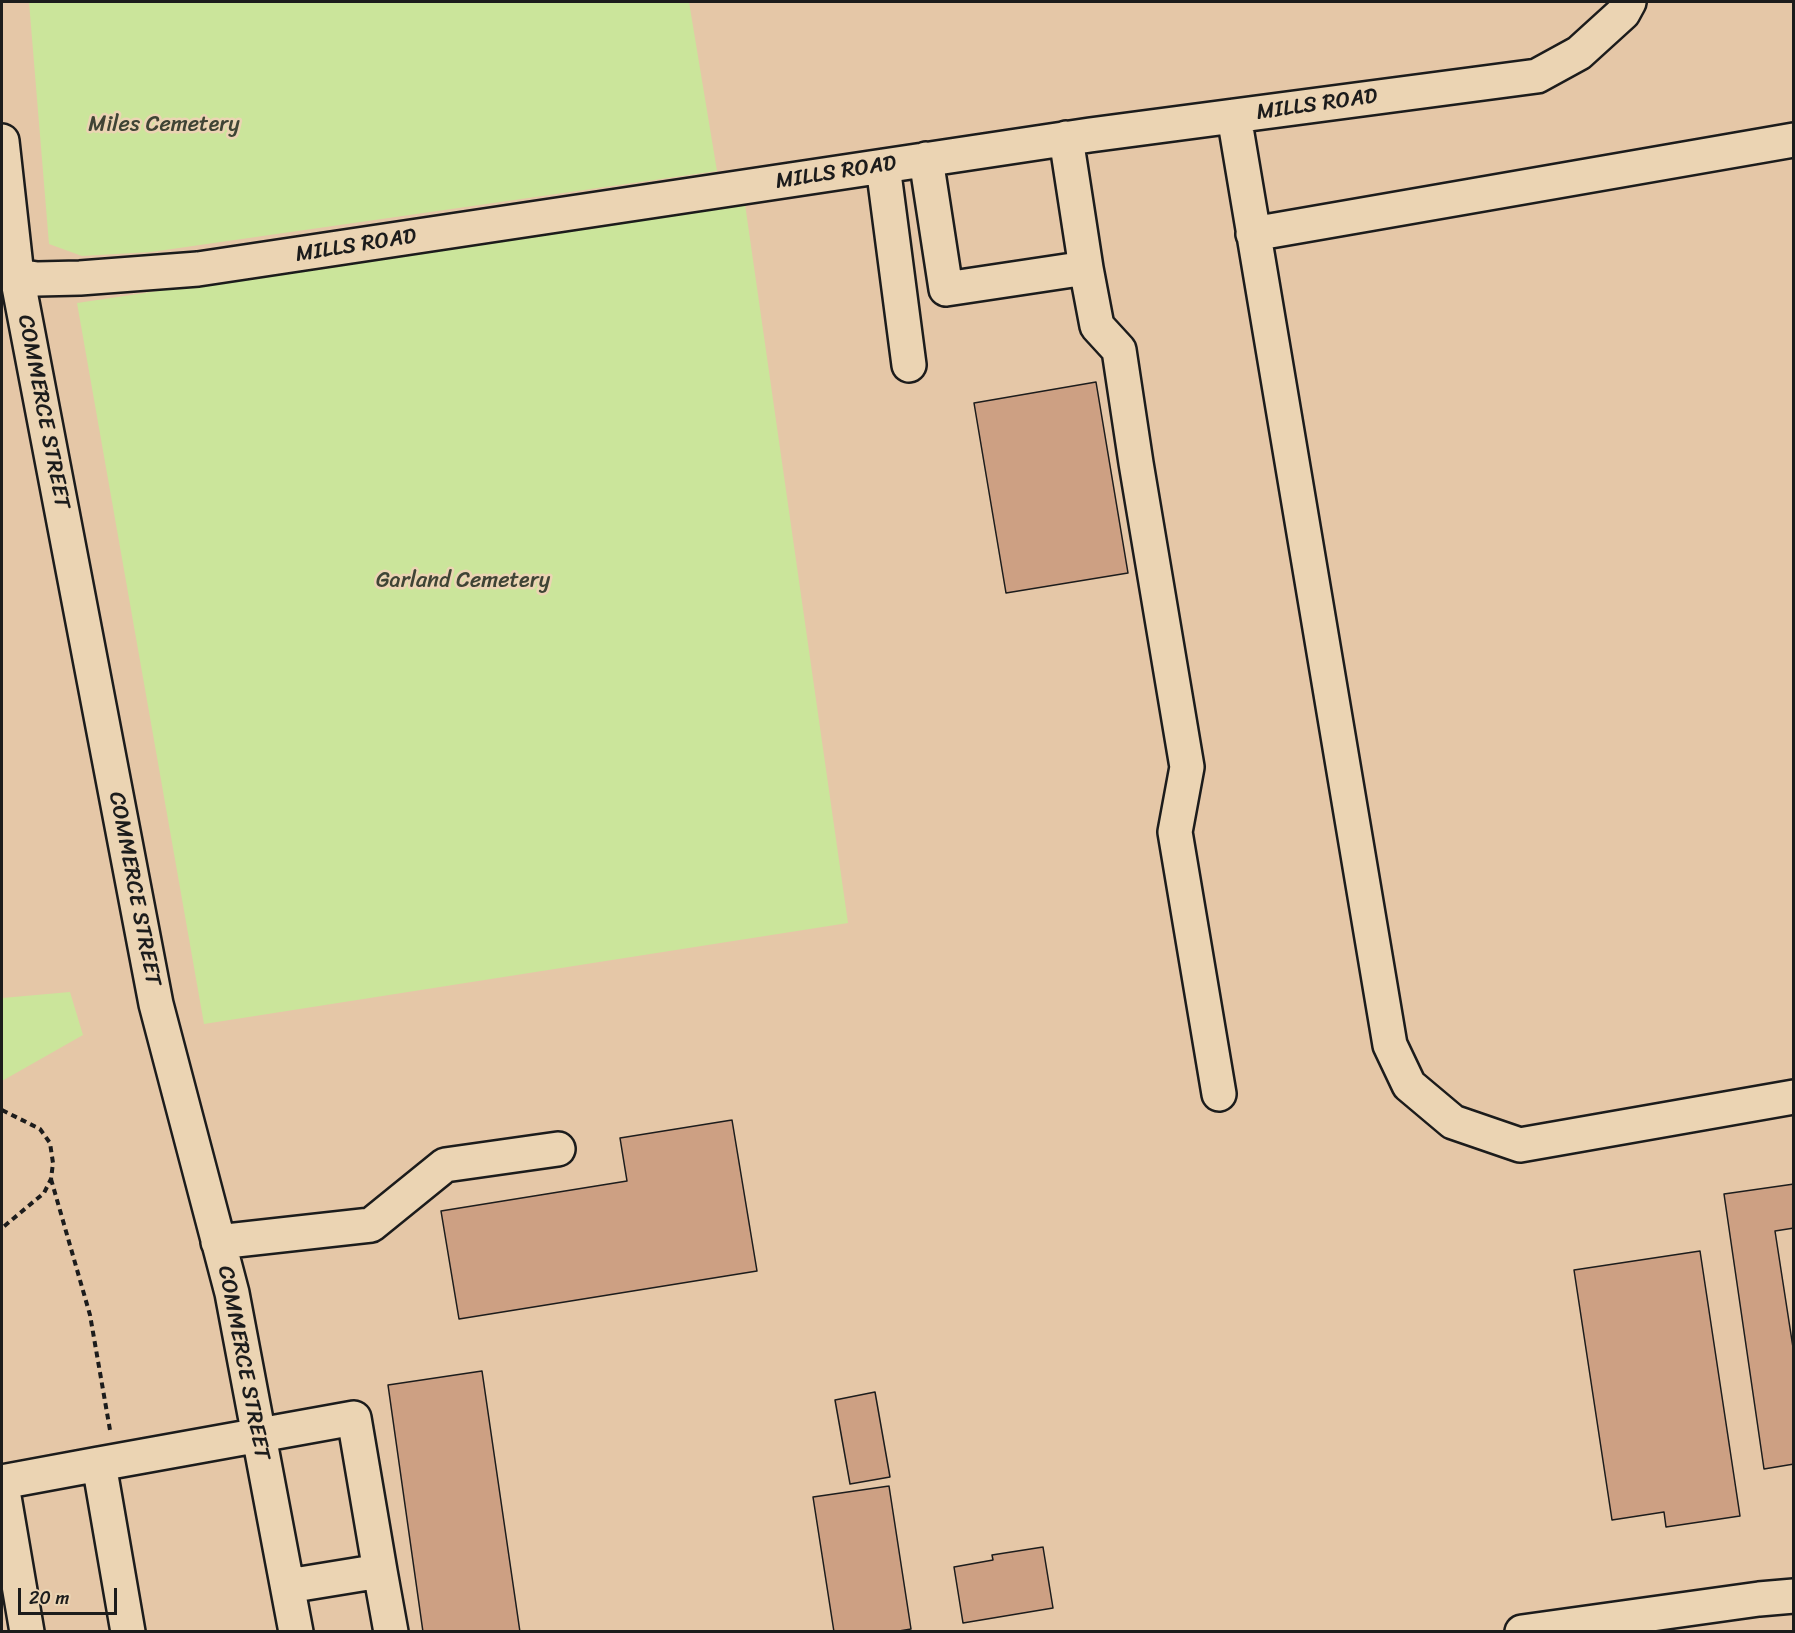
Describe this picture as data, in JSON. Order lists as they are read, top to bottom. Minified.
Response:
{"streets":{"street":["MILLS ROAD","COMMERCE STREET"]},"crossings":[["MILLS ROAD","COMMERCE STREET"]],"parks":["Miles Cemetery","Garland Cemetery"],"scale_bar":"20 m"}
